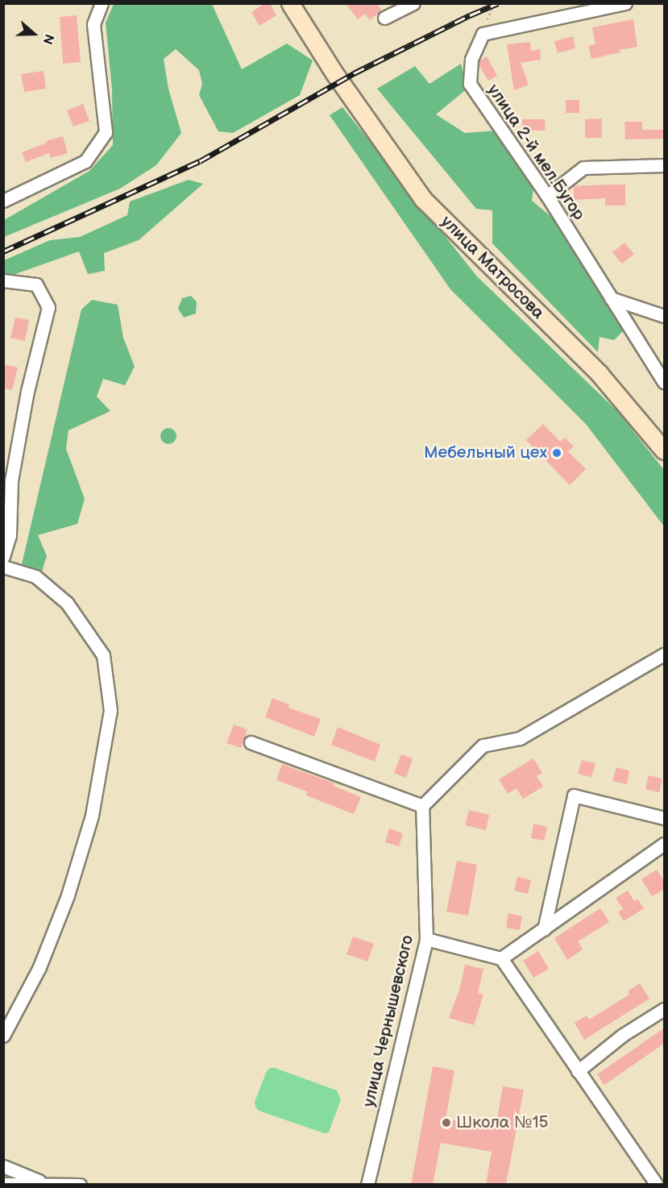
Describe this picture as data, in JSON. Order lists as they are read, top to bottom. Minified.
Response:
{"streets":{"main road":["улица Матросова"],"street":["улица 2-й мел.Бугор","улица Чернышевского"]},"places":["Мебельный цех","Школа №15"],"north":"right"}
